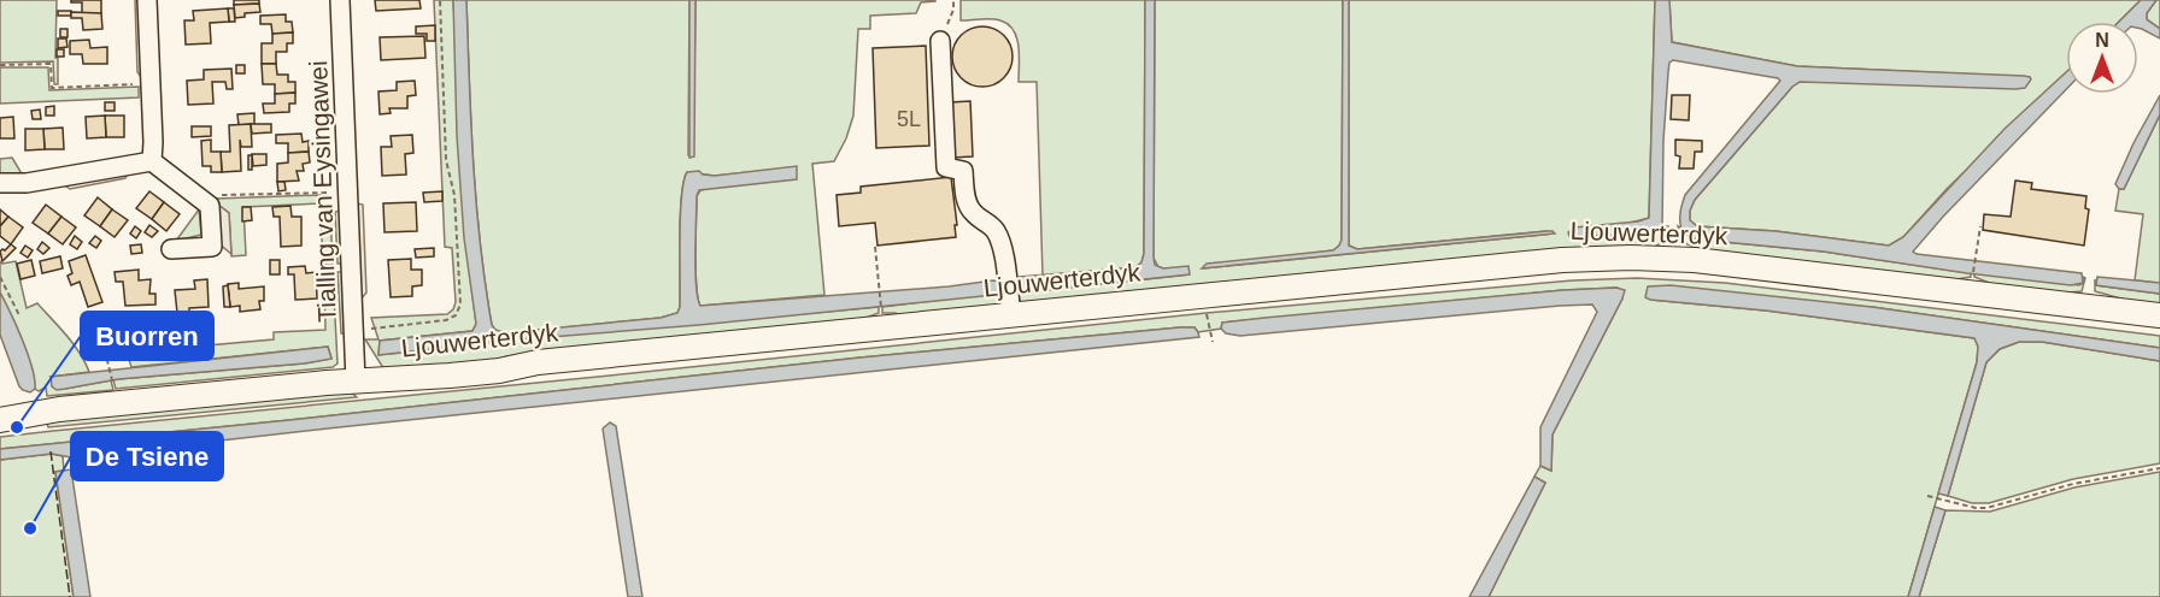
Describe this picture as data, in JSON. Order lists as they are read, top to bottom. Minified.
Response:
{"streets":{"main road":["Ljouwerterdyk"],"street":["Tialling van Eysingawei"]},"crossings":[["Tialling van Eysingawei","Ljouwerterdyk"]],"places":["Buorren","De Tsiene"],"house_numbers":["5L"],"north":"top"}
